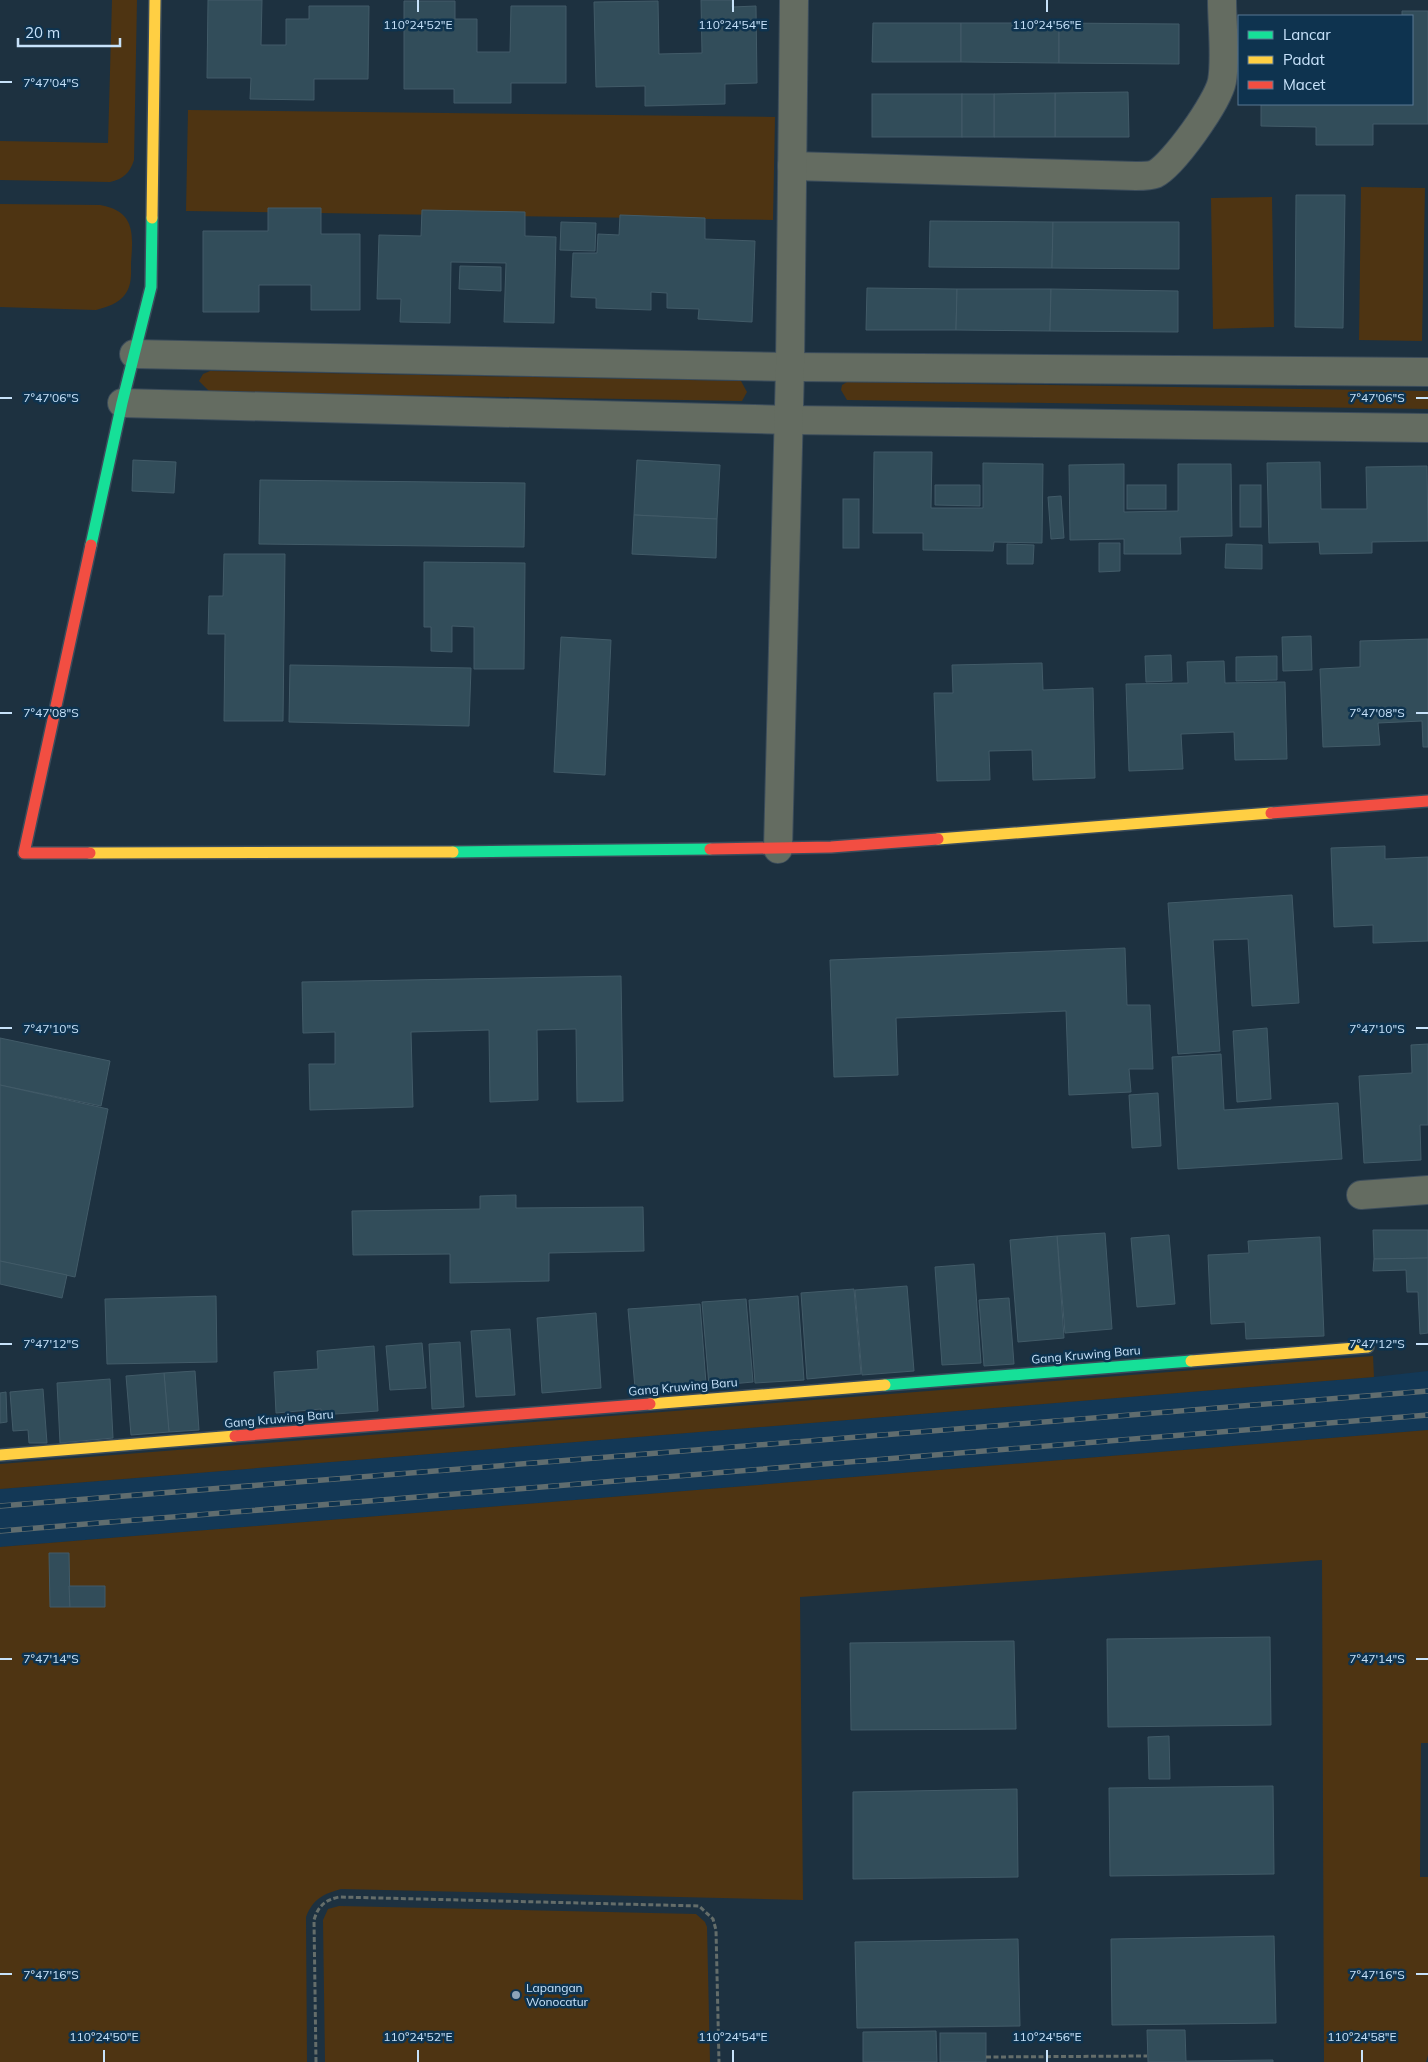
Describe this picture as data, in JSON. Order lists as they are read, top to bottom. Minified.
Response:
{"streets":{"street":["Gang Kruwing Baru"]},"places":["Lapangan Wonocatur"],"legend":["Lancar","Padat","Macet"],"scale_bar":"20 m","coordinates":["110°24'52\"E","110°24'54\"E","110°24'56\"E","7°47'04\"S","7°47'06\"S","7°47'08\"S","7°47'10\"S","7°47'12\"S","7°47'14\"S","7°47'16\"S","110°24'50\"E","110°24'58\"E"]}
